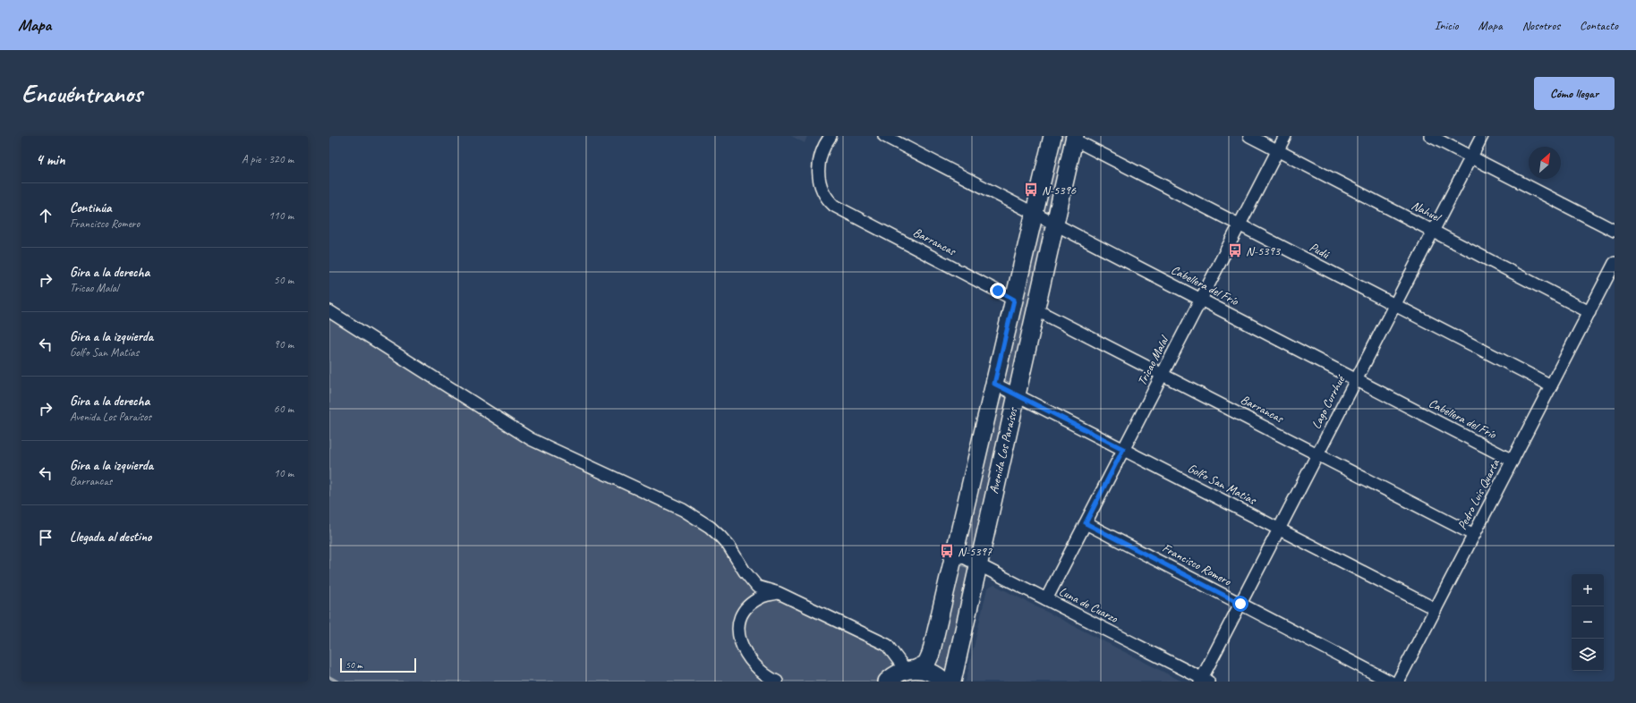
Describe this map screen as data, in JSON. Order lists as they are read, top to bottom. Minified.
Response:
{"streets":{"main road":["Avenida Los Paraísos"],"street":["Nahuel","Barrancas","Pudú","Cabellera del Frío","Tricao Malal","Lago Currhué","Golfo San Matías","Pedro Luis Quarta","Francisco Romero","Luna de Cuarzo"]},"crossings":[["Nahuel","Tricao Malal"],["Nahuel","Lago Currhué"],["Nahuel","Pedro Luis Quarta"],["Barrancas","Tricao Malal"],["Barrancas","Lago Currhué"],["Barrancas","Avenida Los Paraísos"],["Barrancas","Pedro Luis Quarta"],["Pudú","Tricao Malal"],["Pudú","Lago Currhué"],["Pudú","Avenida Los Paraísos"],["Pudú","Pedro Luis Quarta"],["Cabellera del Frío","Tricao Malal"],["Cabellera del Frío","Lago Currhué"],["Cabellera del Frío","Avenida Los Paraísos"],["Cabellera del Frío","Pedro Luis Quarta"],["Tricao Malal","Golfo San Matías"],["Tricao Malal","Francisco Romero"],["Tricao Malal","Luna de Cuarzo"],["Lago Currhué","Golfo San Matías"],["Lago Currhué","Francisco Romero"],["Lago Currhué","Luna de Cuarzo"],["Avenida Los Paraísos","Golfo San Matías"],["Avenida Los Paraísos","Luna de Cuarzo"],["Golfo San Matías","Pedro Luis Quarta"]],"places":{"bus stop":["N-5396","N-5393","N-5397"]},"scale_bar":"50 m","north":"top right","page":{"header":"Mapa","nav":["Inicio","Mapa","Nosotros","Contacto"],"buttons":"Cómo llegar","title":"Encuéntranos","heading":["4 min","A pie · 320 m"],"list":[["Continúa","Francisco Romero","110 m"],["Gira a la derecha","Tricao Malal","50 m"],["Gira a la izquierda","Golfo San Matías","90 m"],["Gira a la derecha","Avenida Los Paraísos","60 m"],["Gira a la izquierda","Barrancas","10 m"],"Llegada al destino"],"map_buttons":["+","−"],"scale":"50 m"}}
